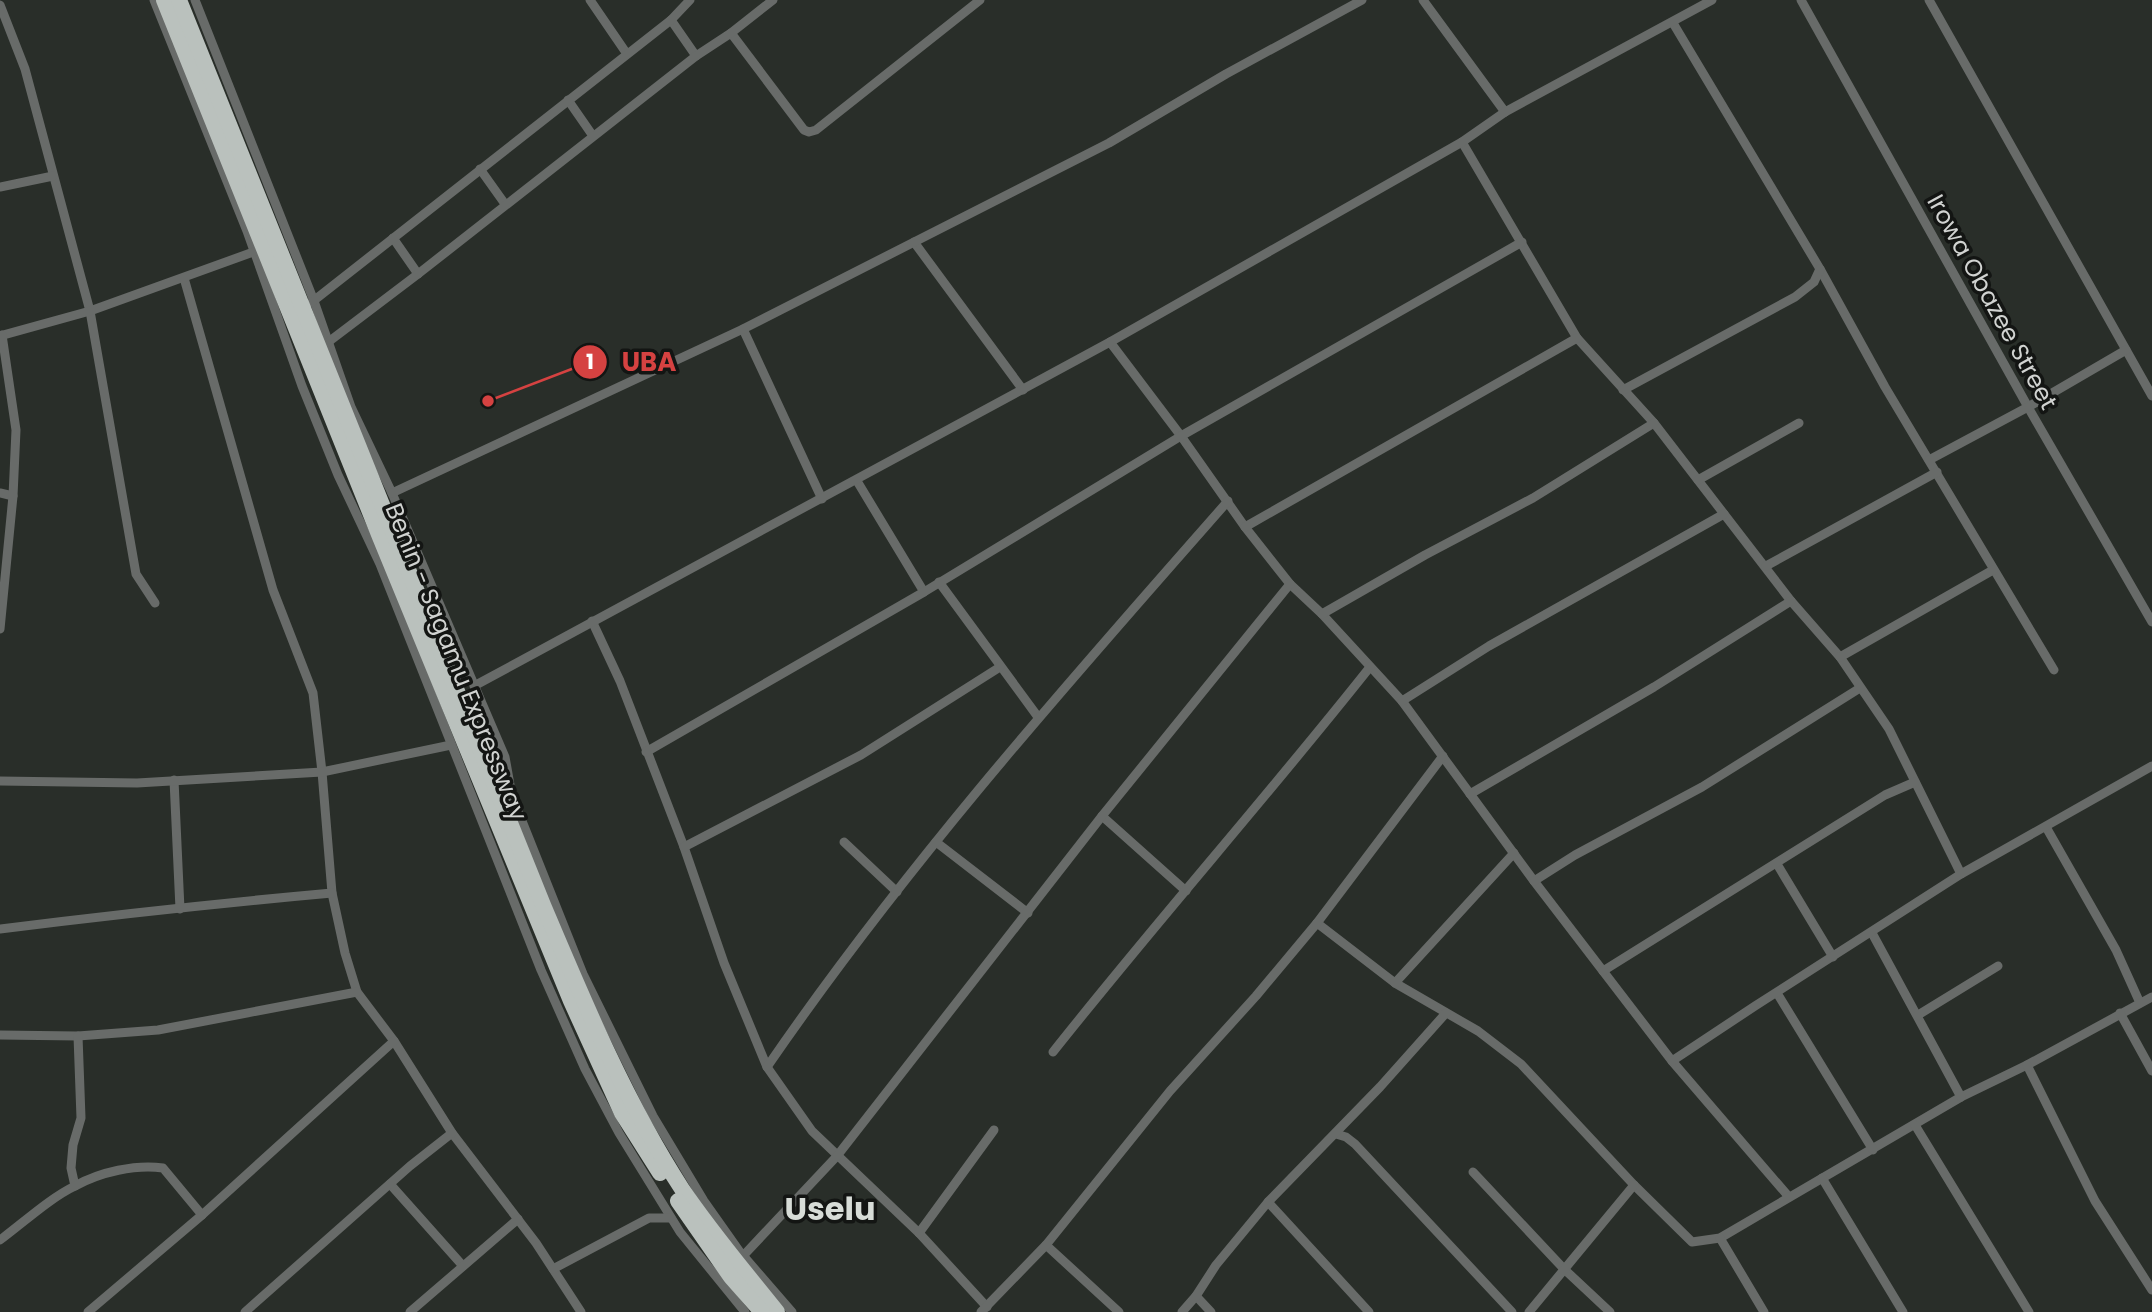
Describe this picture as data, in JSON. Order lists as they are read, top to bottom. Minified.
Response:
{"streets":{"highway":["Benin - Sagamu Expressway"],"street":["Irowa Obazee Street"]},"districts":["Uselu"],"places":["UBA"]}
